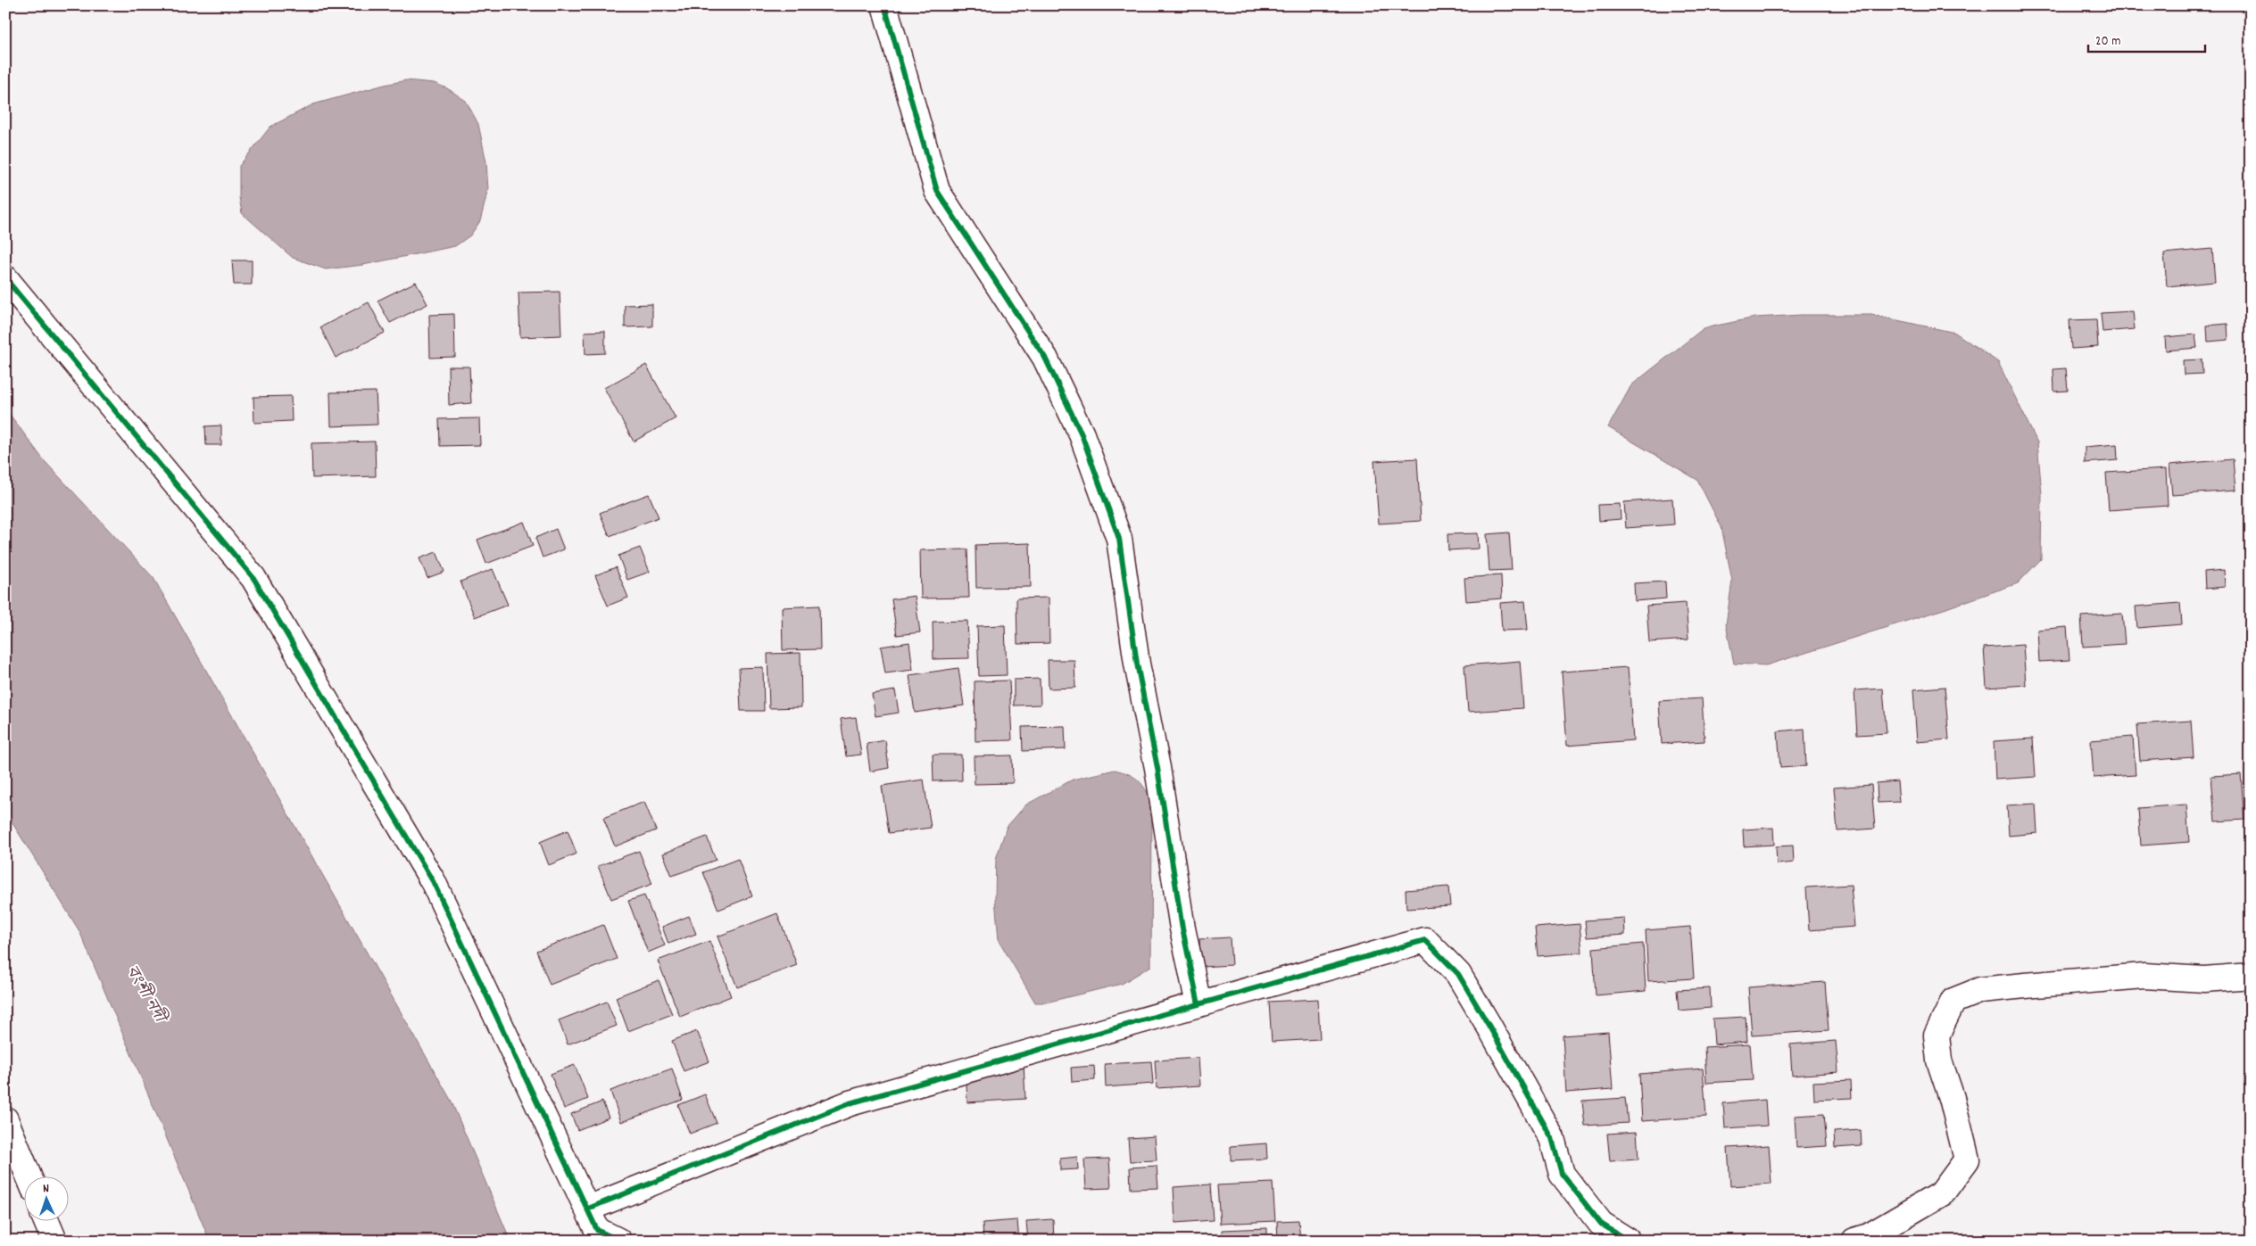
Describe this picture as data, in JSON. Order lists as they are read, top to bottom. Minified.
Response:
{"water":["বংশী নদী"],"scale_bar":"20 m","north":"top"}
